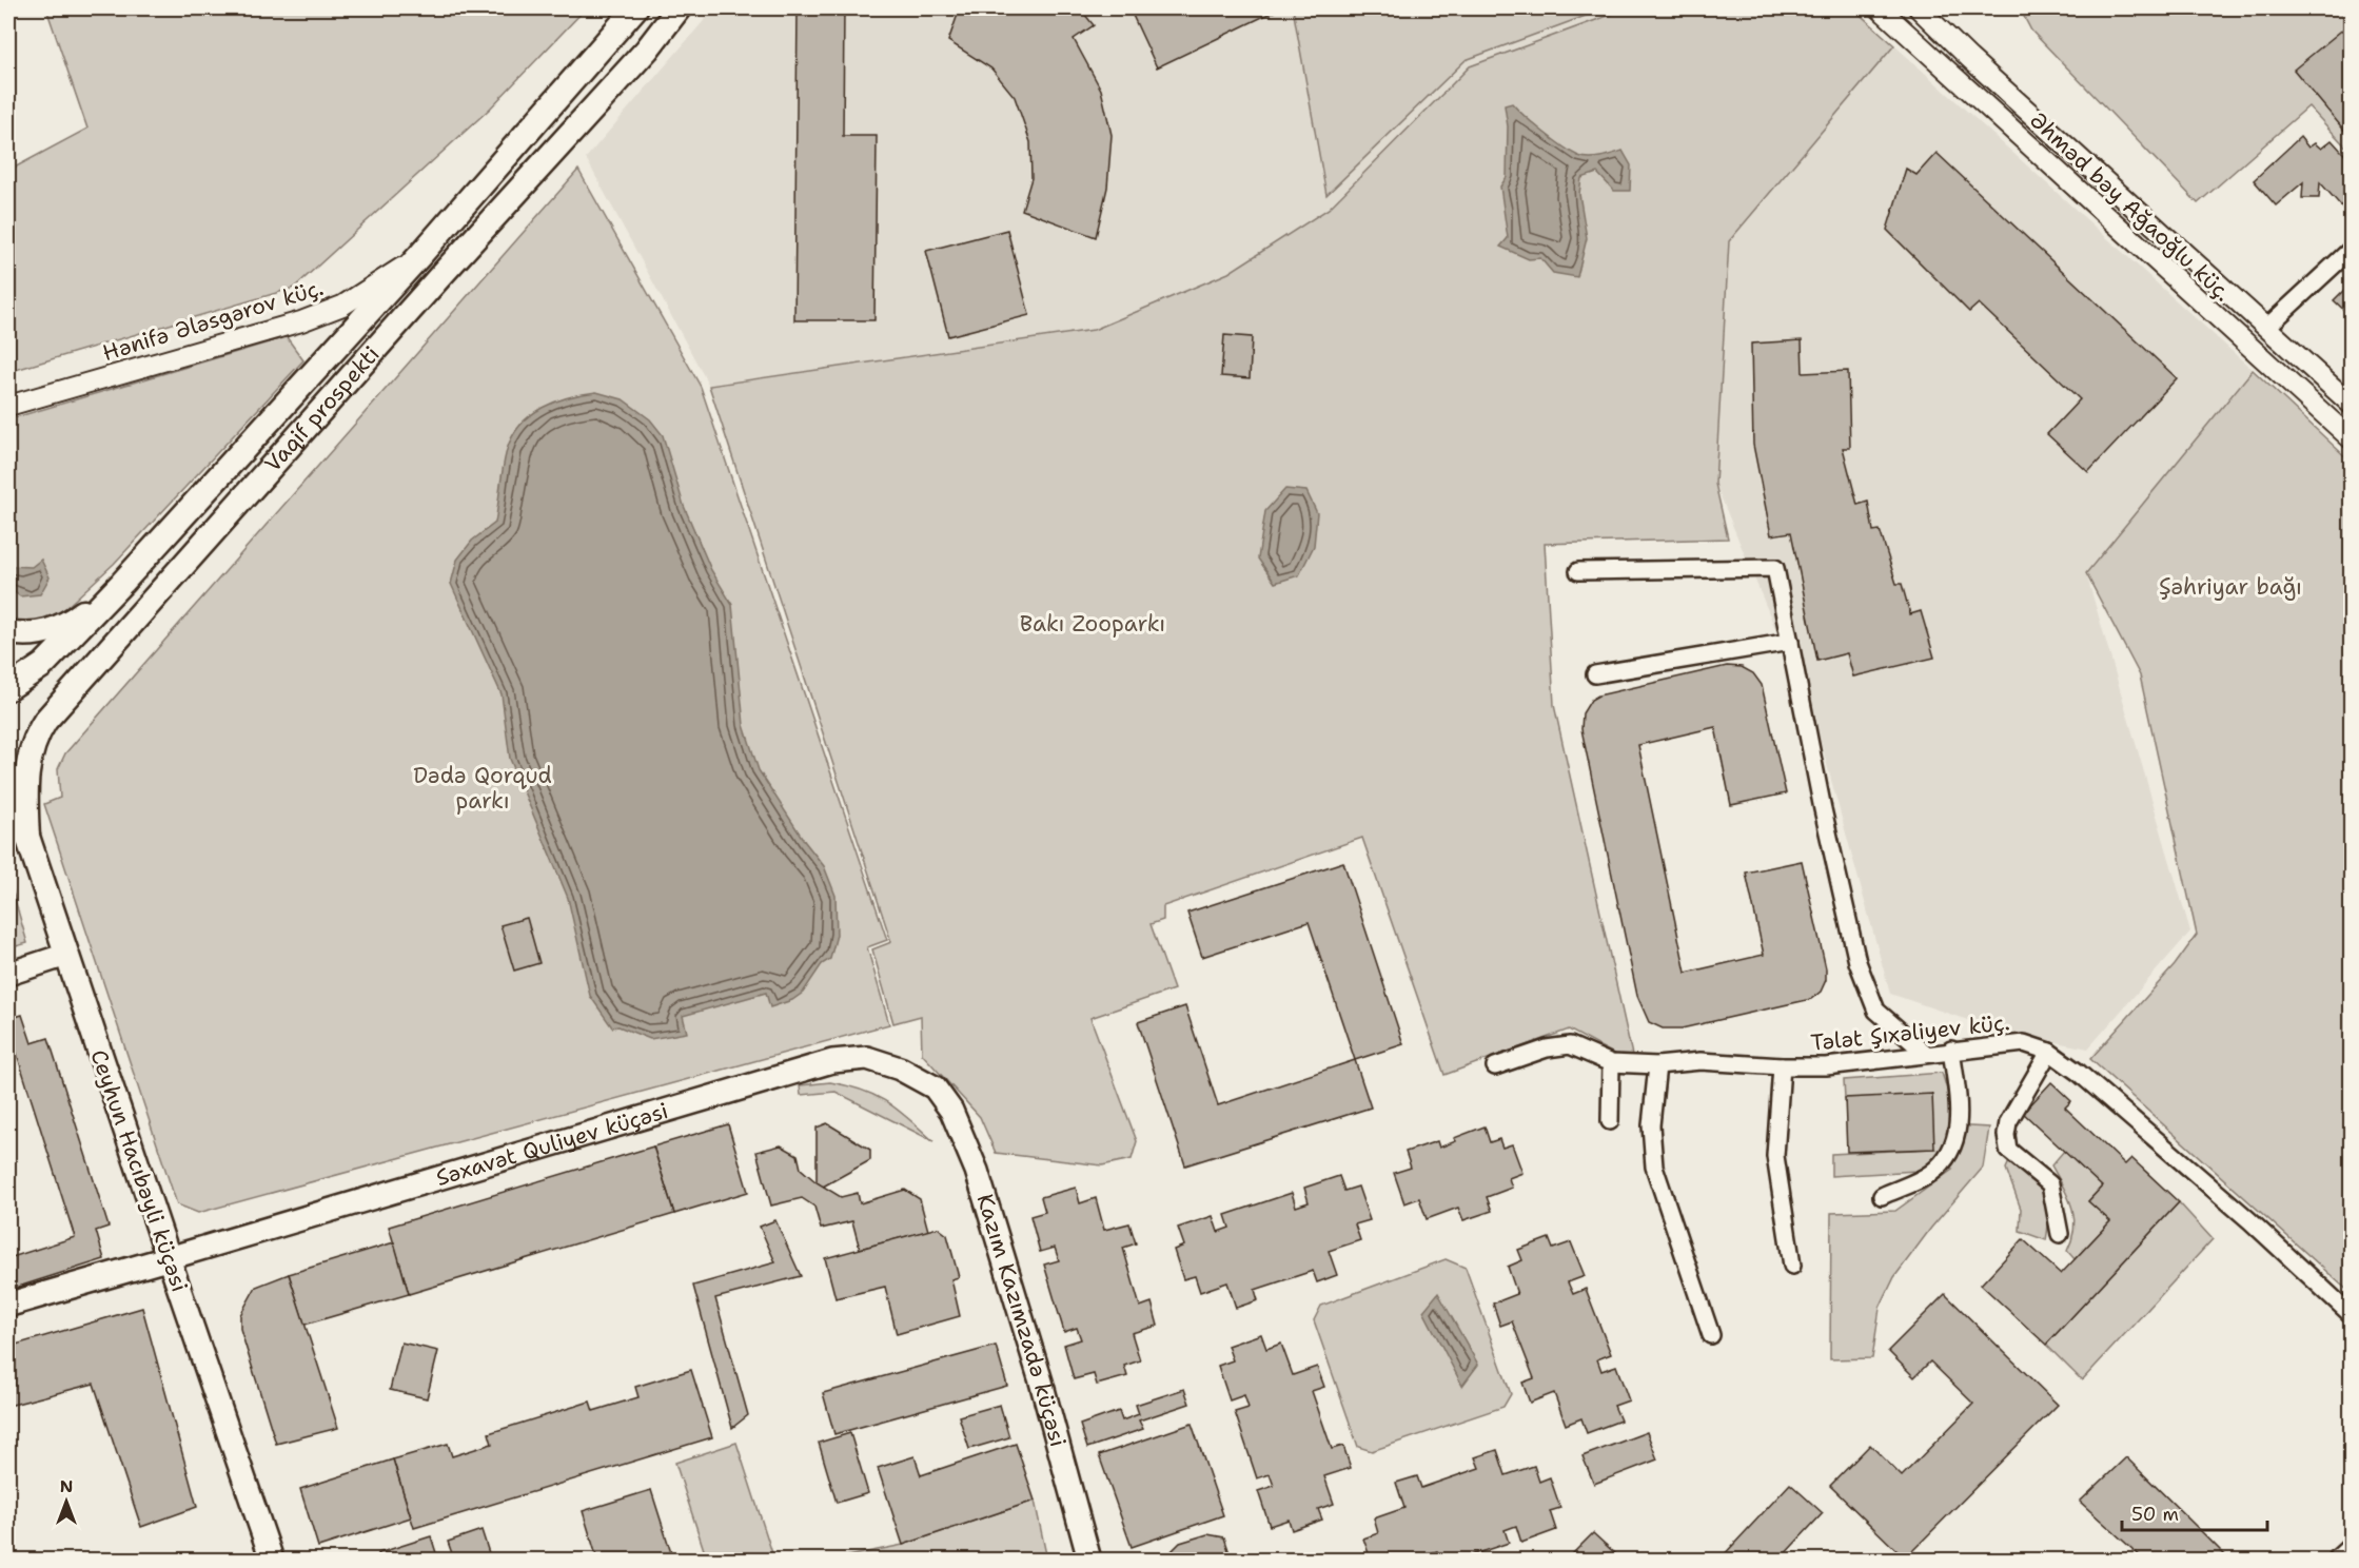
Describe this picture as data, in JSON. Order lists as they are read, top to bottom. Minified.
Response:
{"streets":{"main road":["Vaqif prospekti","Səxavət Quliyev küçəsi","Ceyhun Hacıbəyli küçəsi","Kazım Kazımzadə küçəsi"],"street":["Əhməd bəy Ağaoğlu küç.","Hənifə Ələsgərov küç.","Tələt Şıxəliyev küç."]},"crossings":[["Hənifə Ələsgərov küç.","Vaqif prospekti"],["Vaqif prospekti","Ceyhun Hacıbəyli küçəsi"],["Səxavət Quliyev küçəsi","Ceyhun Hacıbəyli küçəsi"],["Səxavət Quliyev küçəsi","Kazım Kazımzadə küçəsi"]],"parks":["Şəhriyar bağı","Bakı Zooparkı","Dədə Qorqud parkı"],"scale_bar":"50 m","north":"top"}
